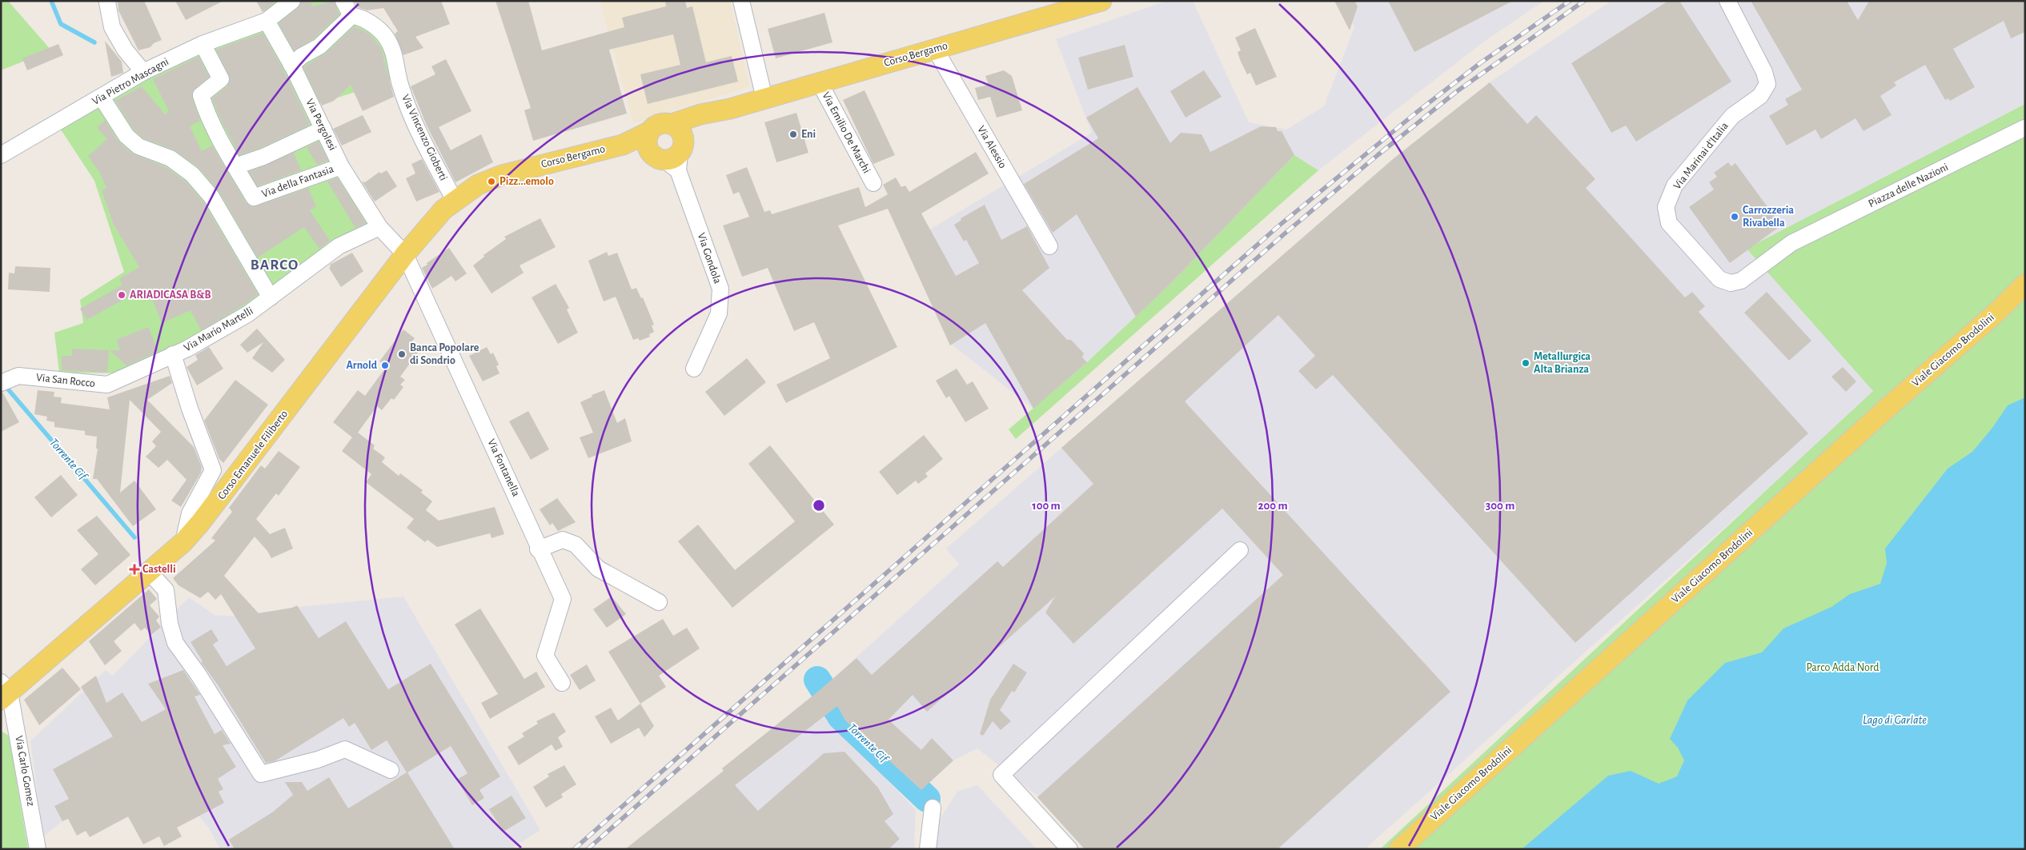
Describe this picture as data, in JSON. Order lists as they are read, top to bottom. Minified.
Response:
{"streets":{"main road":["Corso Bergamo","Viale Giacomo Brodolini","Corso Emanuele Filiberto"],"street":["Via Pietro Mascagni","Via Pergolesi","Via Emilio De Marchi","Via Vincenzo Gioberti","Via Alessio","Via Marinai d'Italia","Via della Fantasia","Piazza delle Nazioni","Via Gondola","Via Mario Martelli","Via San Rocco","Via Fontanella","Via Carlo Gomez"]},"crossings":[["Corso Bergamo","Via Emilio De Marchi"],["Corso Bergamo","Via Alessio"],["Corso Bergamo","Via Gondola"],["Corso Bergamo","Corso Emanuele Filiberto"],["Via Pietro Mascagni","Via Pergolesi"],["Via Pergolesi","Via della Fantasia"],["Via Pergolesi","Via Mario Martelli"],["Via Vincenzo Gioberti","Corso Emanuele Filiberto"],["Via Marinai d'Italia","Piazza delle Nazioni"],["Via Mario Martelli","Via San Rocco"],["Via Mario Martelli","Corso Emanuele Filiberto"],["Corso Emanuele Filiberto","Via Fontanella"],["Corso Emanuele Filiberto","Via Carlo Gomez"]],"districts":["BARCO"],"water":["Torrente Cif","Lago di Garlate"],"parks":["Parco Adda Nord"],"places":{"other":["Eni","Pizz...emolo","Carrozzeria Rivabella","ARIADICASA B&B","Banca Popolare di Sondrio","Metallurgica Alta Brianza","Arnold"],"health":["Castelli"]},"rings":["100 m","200 m","300 m"]}
